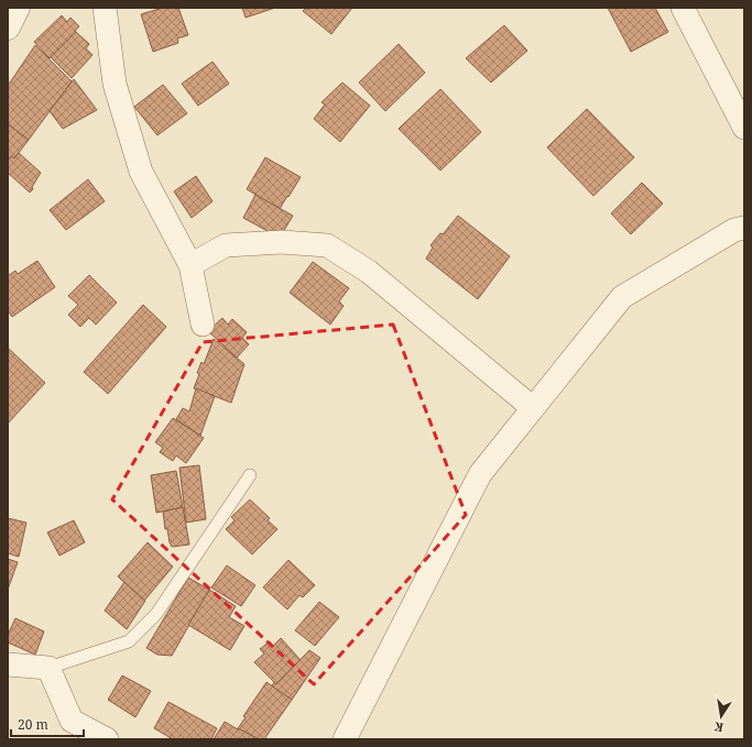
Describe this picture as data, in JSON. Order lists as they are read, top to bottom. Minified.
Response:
{"scale_bar":"20 m","north":"bottom"}
